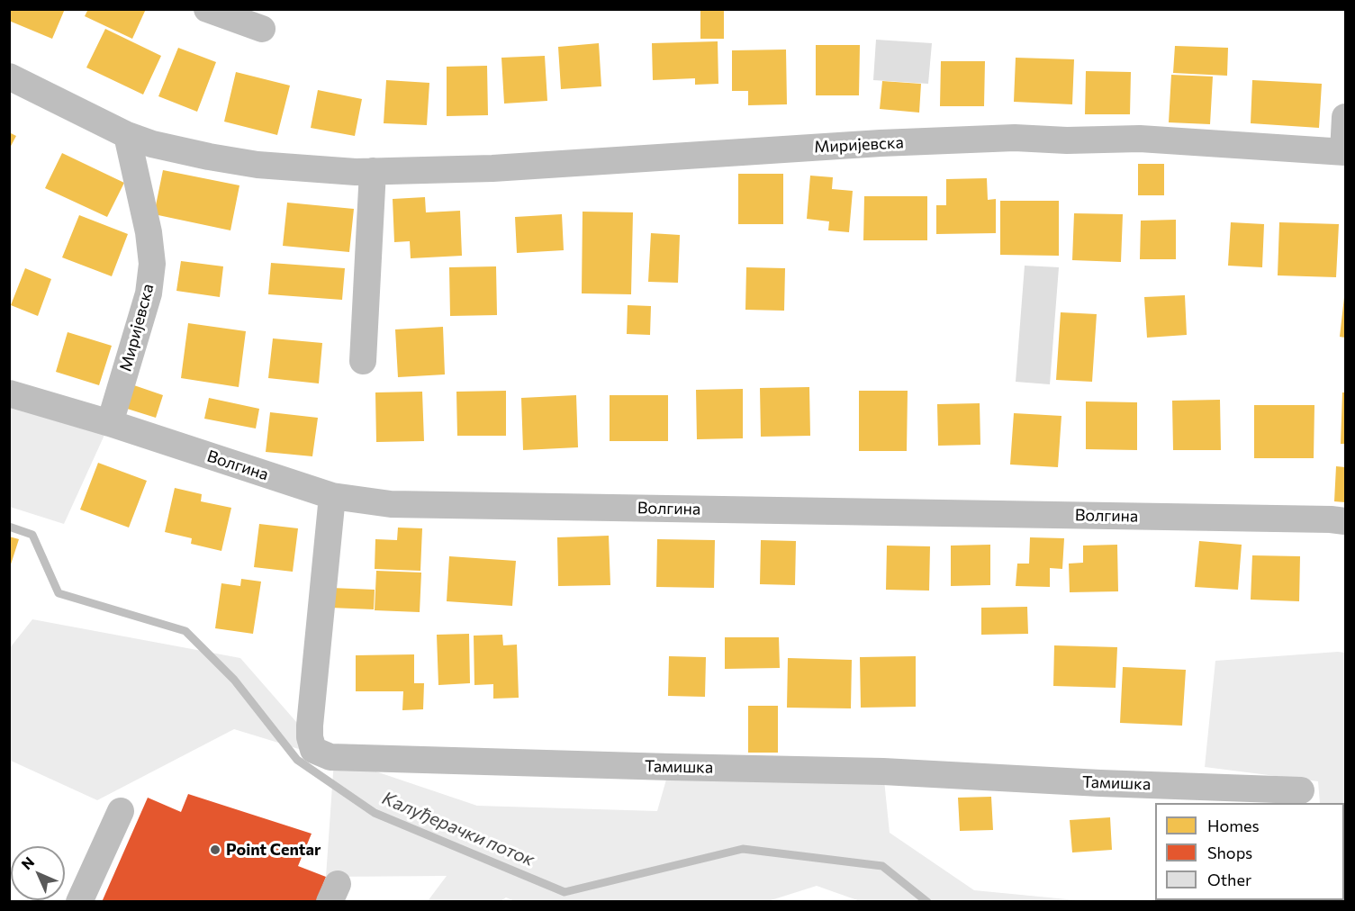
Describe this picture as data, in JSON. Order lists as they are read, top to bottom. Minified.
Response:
{"streets":{"street":["Миријевска","Волгина","Тамишка"]},"crossings":[["Миријевска","Волгина"],["Волгина","Тамишка"]],"water":["Калуђерачки поток"],"places":["Point Centar"],"legend":["Homes","Shops","Other"],"north":"top left"}
